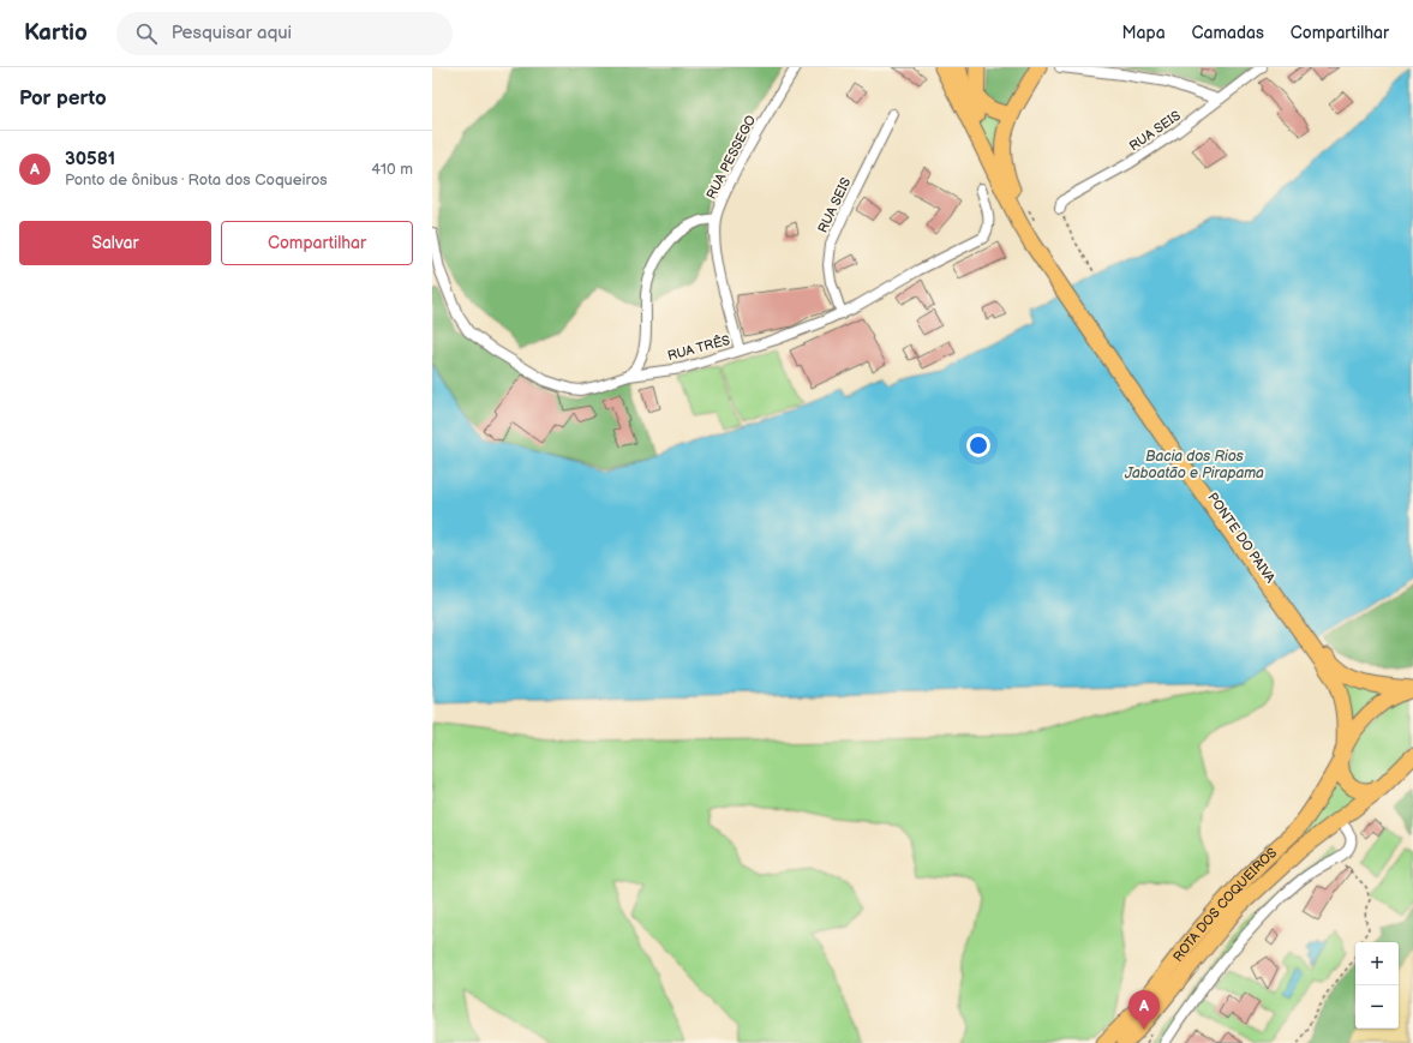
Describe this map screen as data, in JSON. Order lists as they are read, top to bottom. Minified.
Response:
{"streets":{"main road":["PONTE DO PAIVA","ROTA DOS COQUEIROS"],"street":["RUA SEIS","RUA PESSEGO","RUA TRÊS"]},"crossings":[["RUA SEIS","RUA TRÊS"],["RUA PESSEGO","RUA TRÊS"],["PONTE DO PAIVA","ROTA DOS COQUEIROS"]],"water":["Bacia dos Rios Jaboatão e Pirapama"],"page":{"header":"Kartio","search":"Pesquisar aqui","nav":["Mapa","Camadas","Compartilhar"],"heading":"Por perto","list":[{"mark":"A","name":"30581","note":"Ponto de ônibus · Rota dos Coqueiros","value":"410 m"}],"buttons":["Salvar","Compartilhar"],"map_buttons":["+","−"],"pins":"A"}}
